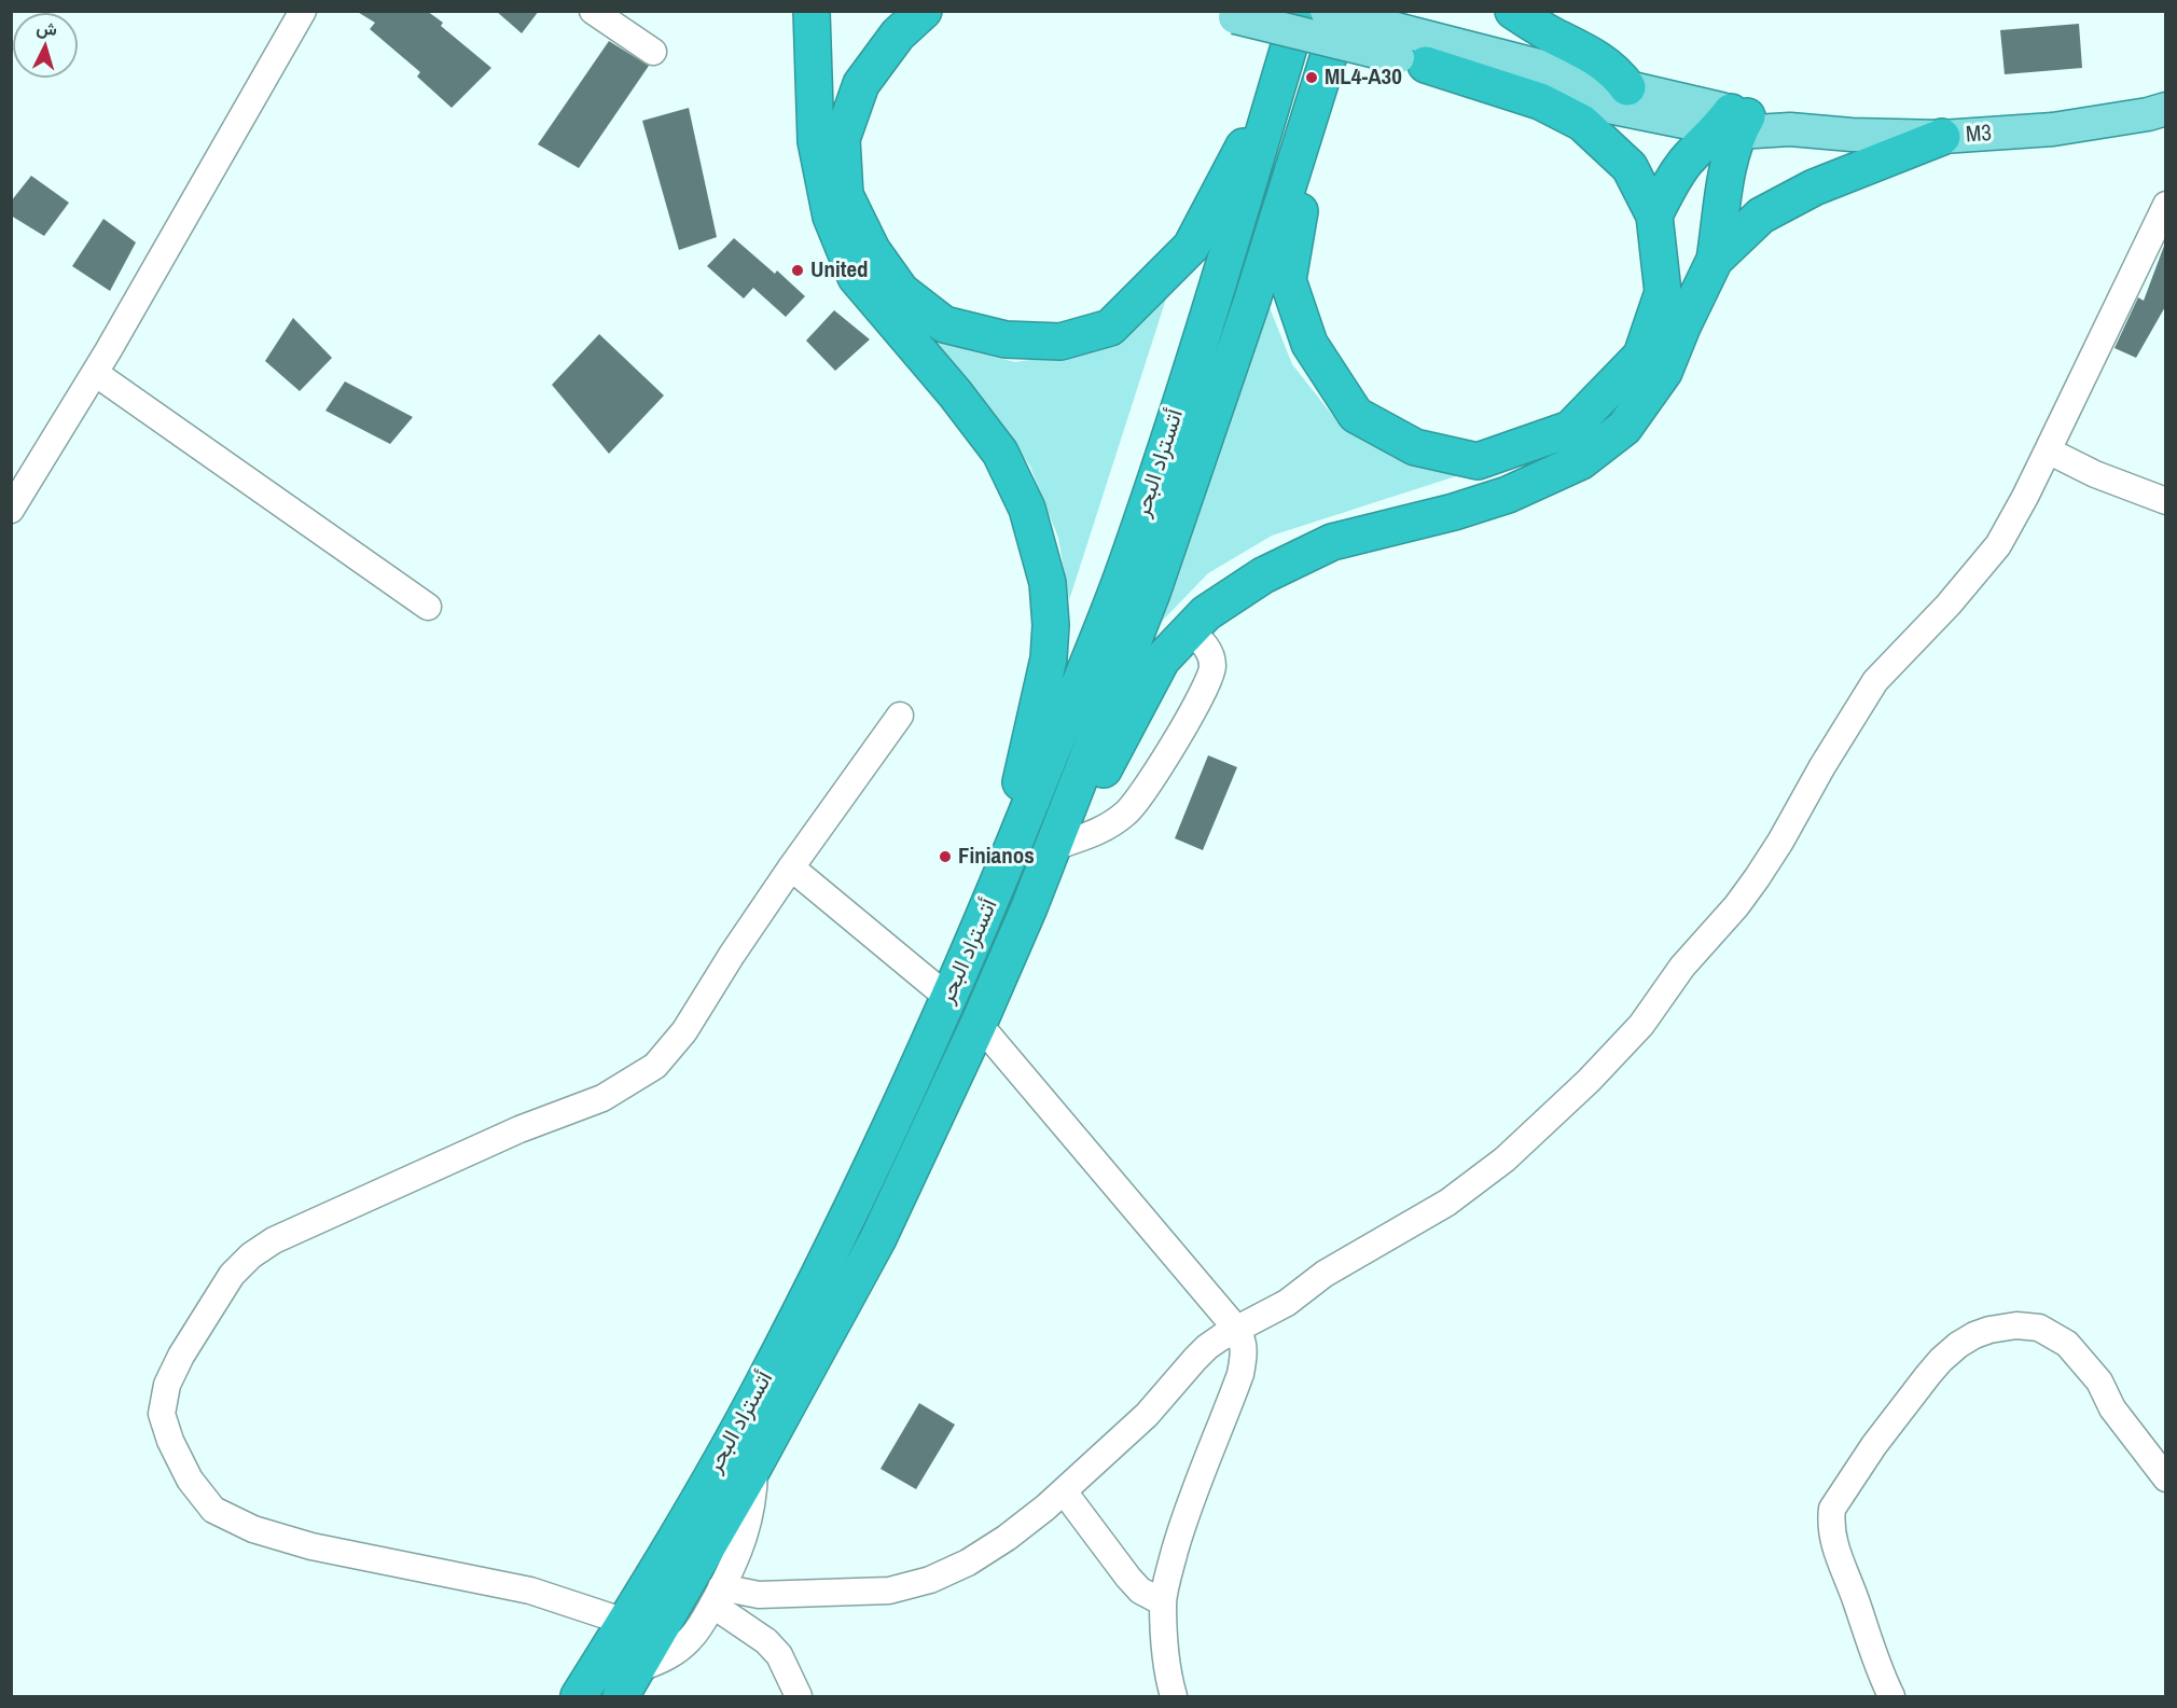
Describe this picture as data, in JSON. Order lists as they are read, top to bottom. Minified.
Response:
{"streets":{"highway":["أتستراد البحر"],"main road":["M3"]},"places":["ML4-A30","United","Finianos"],"north":"top"}
